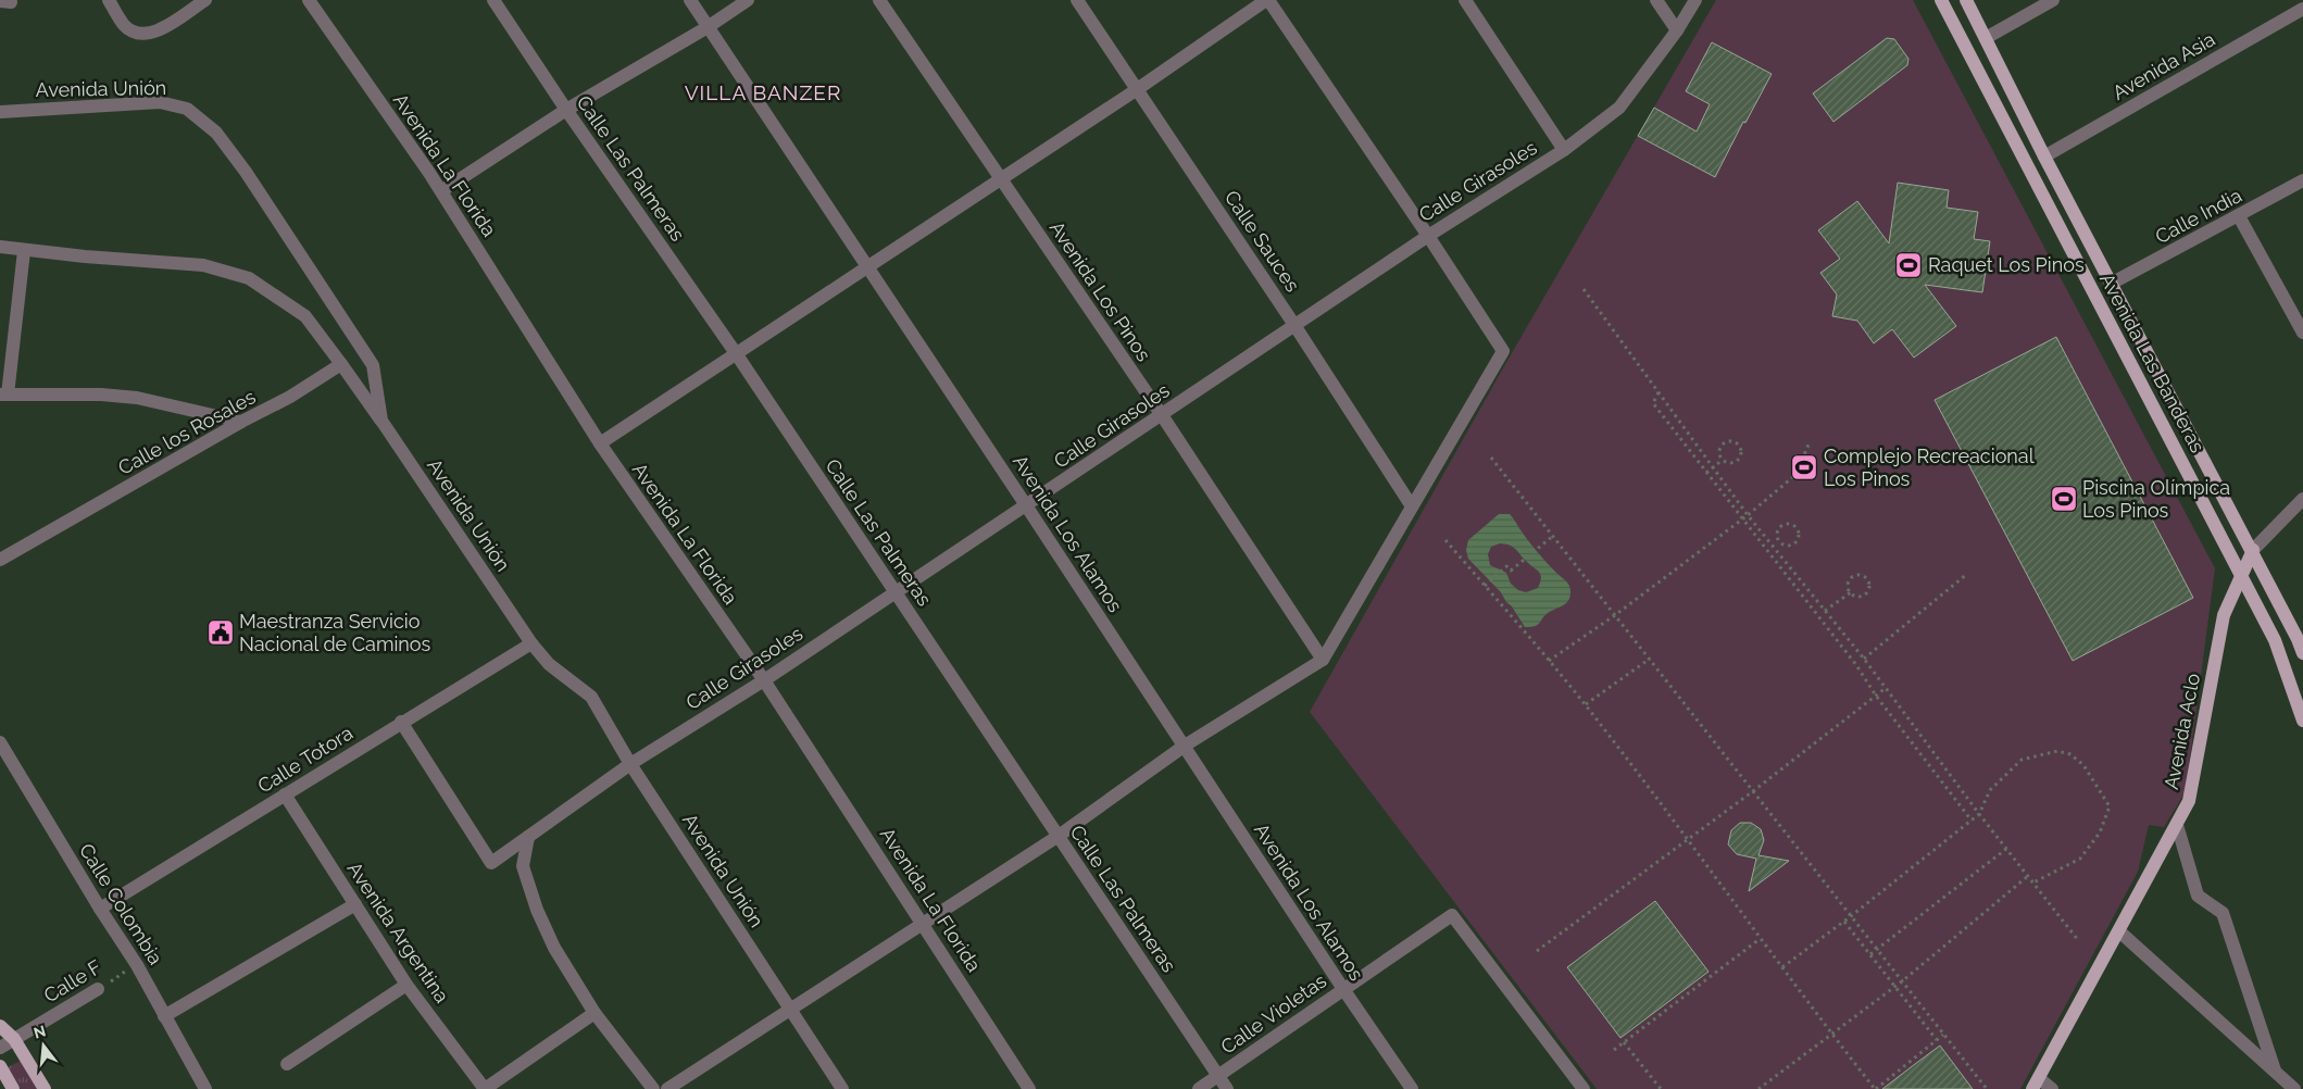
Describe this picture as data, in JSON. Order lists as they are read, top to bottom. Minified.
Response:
{"streets":{"main road":["Avenida Las Banderas","Avenida Aclo"],"street":["Avenida Asia","Avenida Unión","Avenida La Florida","Calle Las Palmeras","Calle Girasoles","Calle India","Calle Sauces","Avenida Los Pinos","Calle los Rosales","Avenida Los Alamos","Calle Totora","Calle Colombia","Avenida Argentina","Calle F","Calle Violetas"]},"crossings":[["Avenida Asia","Avenida Las Banderas"],["Avenida Unión","Calle Girasoles"],["Avenida Unión","Calle Totora"],["Avenida La Florida","Calle Girasoles"],["Calle Las Palmeras","Calle Girasoles"],["Calle Las Palmeras","Calle Violetas"],["Calle Girasoles","Calle Sauces"],["Calle Girasoles","Avenida Los Pinos"],["Calle Girasoles","Avenida Los Alamos"],["Calle Girasoles","Calle Totora"],["Calle India","Avenida Las Banderas"],["Avenida Las Banderas","Avenida Aclo"],["Avenida Los Alamos","Calle Violetas"],["Calle Totora","Calle Colombia"],["Calle Totora","Avenida Argentina"],["Calle Colombia","Calle F"]],"districts":["VILLA BANZER"],"places":{"sports":["Raquet Los Pinos","Complejo Recreacional Los Pinos","Piscina Olímpica Los Pinos"],"public building":["Maestranza Servicio Nacional de Caminos"]},"north":"top"}
